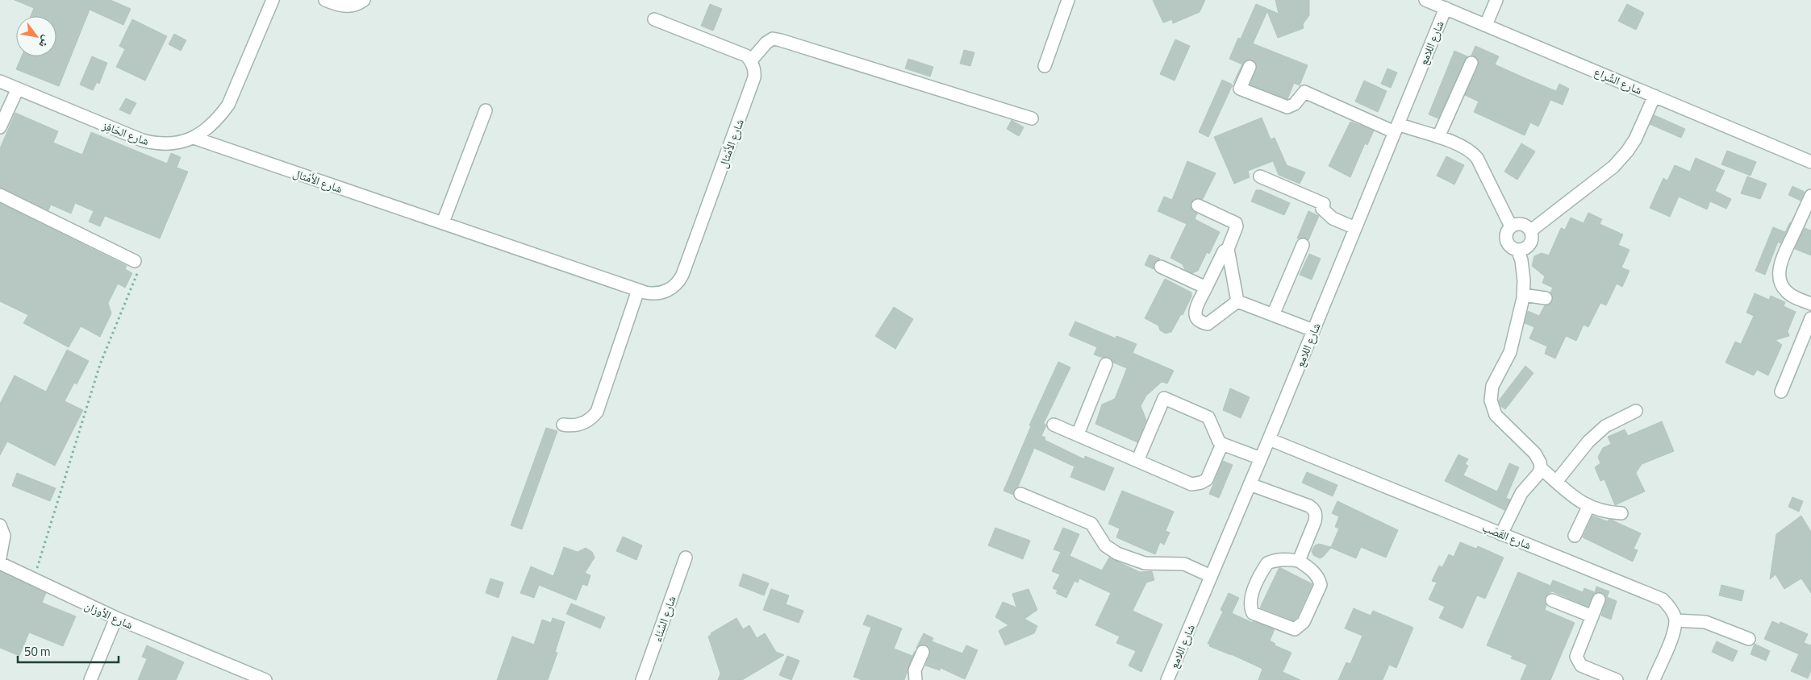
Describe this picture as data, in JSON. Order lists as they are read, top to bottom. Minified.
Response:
{"streets":{"street":["شارع اللامع","شارع الشِّراع","شارع الحَافِز","شارع الأَمْثال","شارع القَصَب","شارع الأوزان","شارع السَّنَاء"]},"crossings":[["شارع اللامع","شارع الشِّراع"],["شارع اللامع","شارع القَصَب"],["شارع الحَافِز","شارع الأَمْثال"]],"scale_bar":"50 m","north":"bottom right"}
